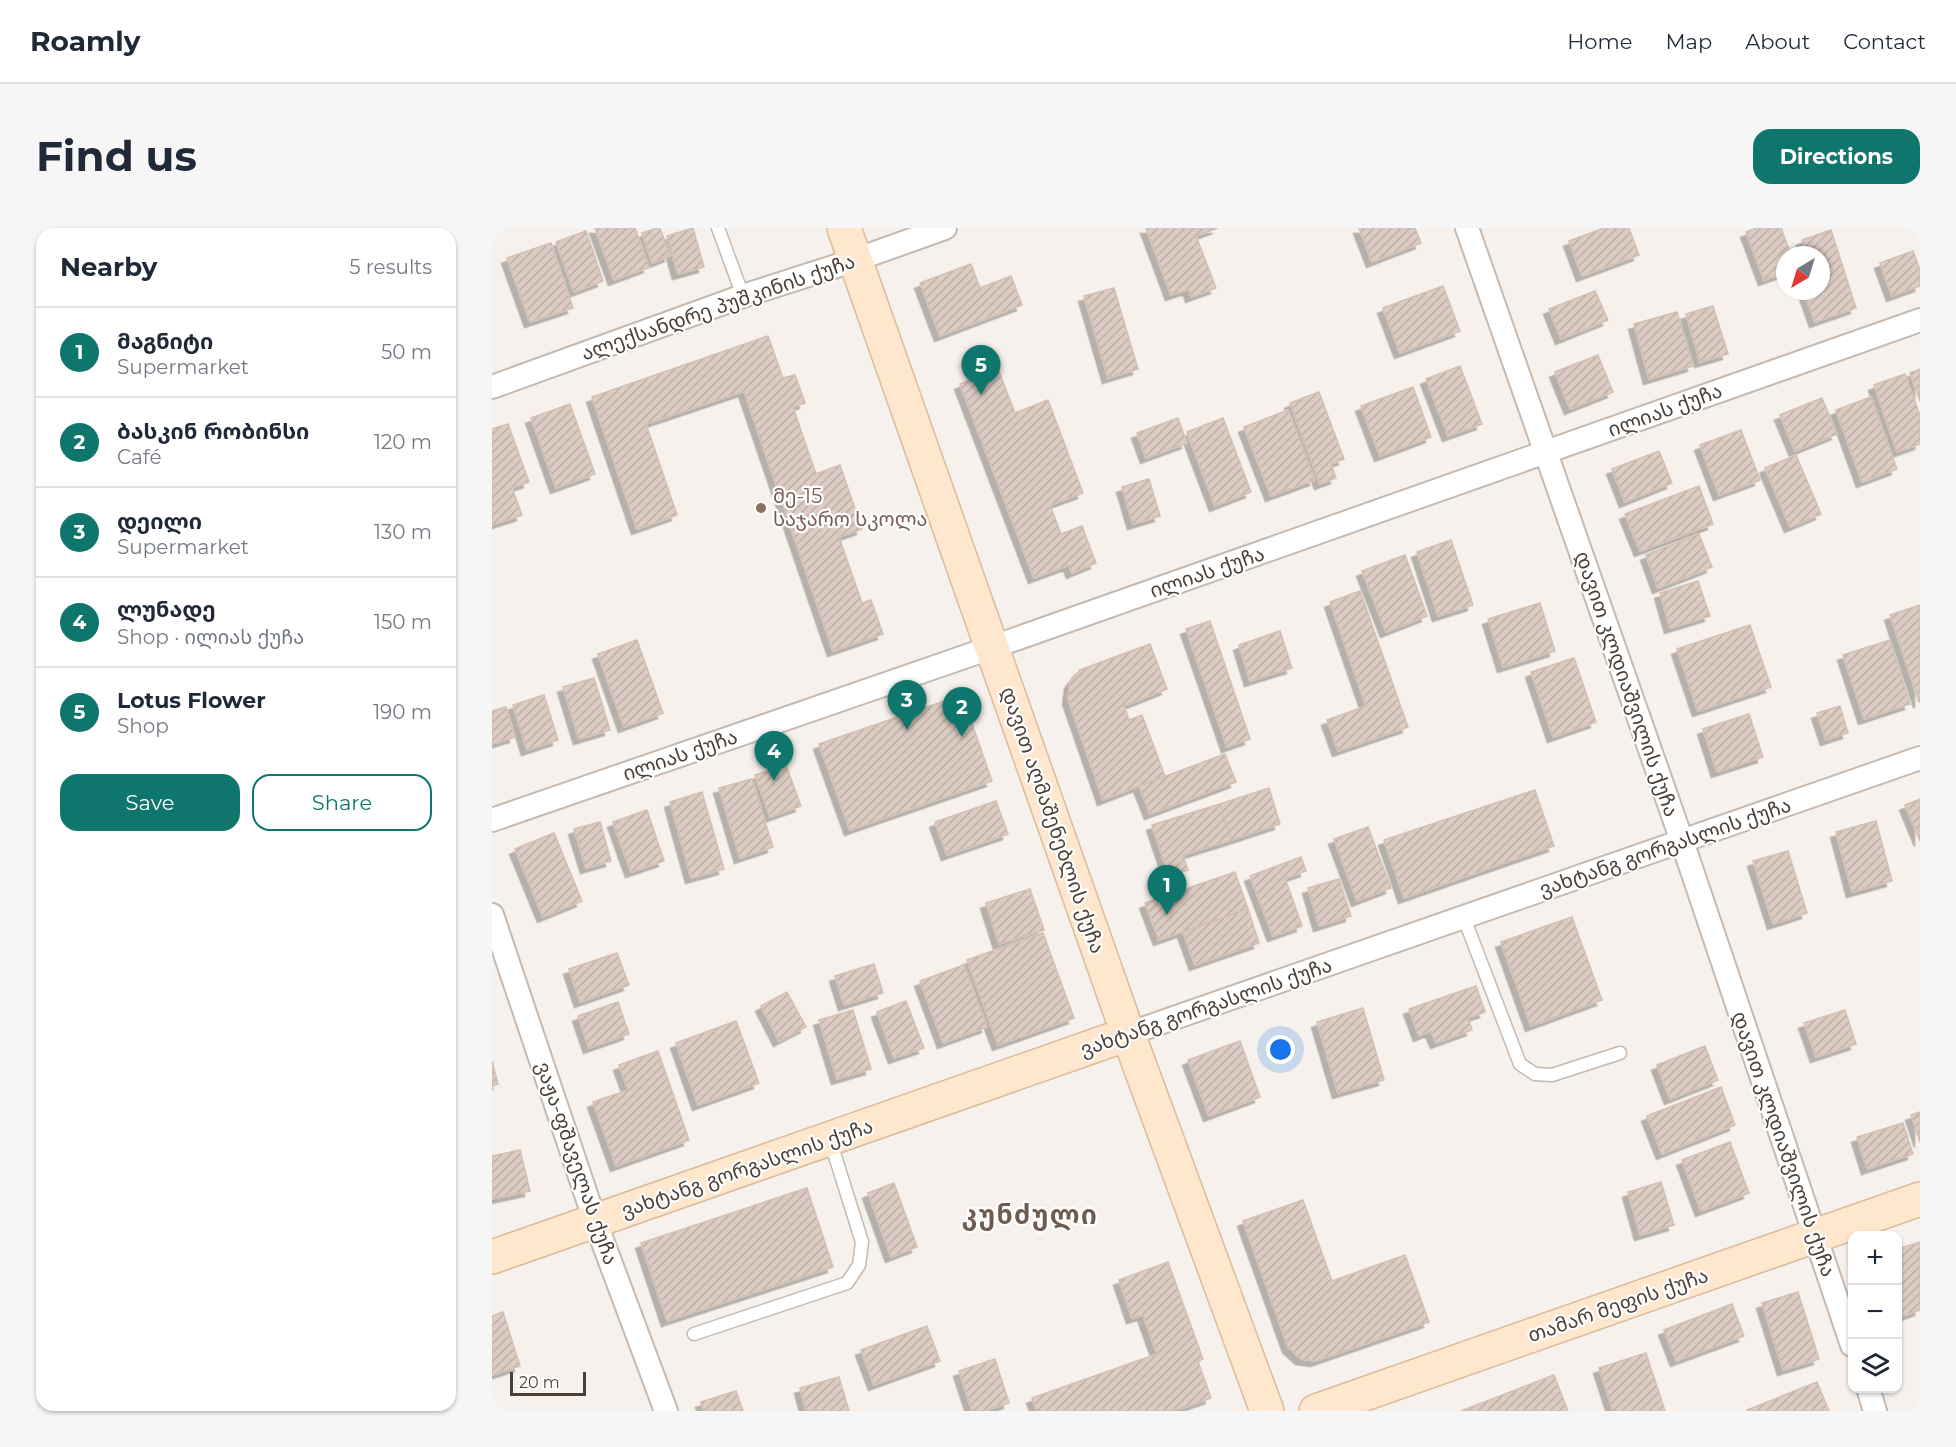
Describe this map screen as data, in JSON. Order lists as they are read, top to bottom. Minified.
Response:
{"streets":{"street":["ალექსანდრე პუშკინის ქუჩა","ილიას ქუჩა","დავით კლდიაშვილის ქუჩა","დავით აღმაშენებლის ქუჩა","ვახტანგ გორგასლის ქუჩა","ვაჟა-ფშაველას ქუჩა","თამარ მეფის ქუჩა"]},"crossings":[["ალექსანდრე პუშკინის ქუჩა","დავით აღმაშენებლის ქუჩა"],["ილიას ქუჩა","დავით კლდიაშვილის ქუჩა"],["ილიას ქუჩა","დავით აღმაშენებლის ქუჩა"],["დავით კლდიაშვილის ქუჩა","ვახტანგ გორგასლის ქუჩა"],["დავით კლდიაშვილის ქუჩა","თამარ მეფის ქუჩა"],["დავით აღმაშენებლის ქუჩა","ვახტანგ გორგასლის ქუჩა"],["ვახტანგ გორგასლის ქუჩა","ვაჟა-ფშაველას ქუჩა"]],"districts":["კუნძული"],"places":["მე-15 საჯარო სკოლა"],"scale_bar":"20 m","north":"bottom left","page":{"header":"Roamly","nav":["Home","Map","About","Contact"],"buttons":["Directions",["Save","Share"]],"title":"Find us","heading":["Nearby","5 results"],"list":[{"mark":"1","name":"მაგნიტი","note":"Supermarket","value":"50 m"},{"mark":"2","name":"ბასკინ რობინსი","note":"Café","value":"120 m"},{"mark":"3","name":"დეილი","note":"Supermarket","value":"130 m"},{"mark":"4","name":"ლუნადე","note":"Shop · ილიას ქუჩა","value":"150 m"},{"mark":"5","name":"Lotus Flower","note":"Shop","value":"190 m"}],"pins":["5","3","2","4","1"],"map_buttons":["+","−"],"scale":"20 m"}}
